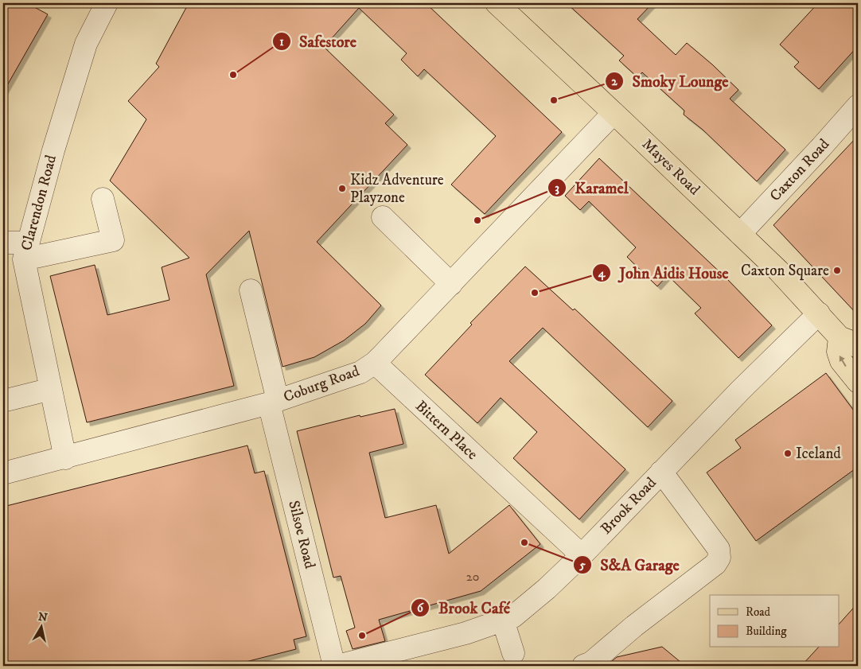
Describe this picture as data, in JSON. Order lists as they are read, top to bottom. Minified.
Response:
{"streets":{"main road":["Mayes Road"],"street":["Caxton Road","Clarendon Road","Coburg Road","Bittern Place","Brook Road","Silsoe Road"]},"crossings":[["Mayes Road","Caxton Road"],["Mayes Road","Coburg Road"],["Mayes Road","Brook Road"],["Clarendon Road","Coburg Road"],["Coburg Road","Bittern Place"],["Coburg Road","Silsoe Road"],["Bittern Place","Brook Road"],["Brook Road","Silsoe Road"]],"places":["Safestore","Smoky Lounge","Kidz Adventure Playzone","Karamel","Caxton Square","John Aidis House","Iceland","S&A Garage","Brook Café"],"house_numbers":["20"],"legend":["Road","Building"],"north":"top"}
